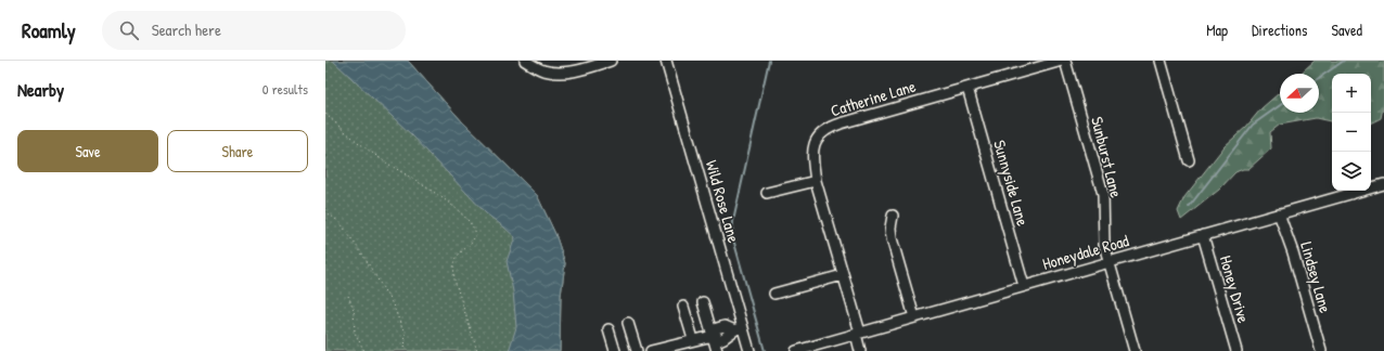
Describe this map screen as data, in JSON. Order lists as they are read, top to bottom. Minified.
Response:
{"streets":{"street":["Catherine Lane","Sunburst Lane","Sunnyside Lane","Wild Rose Lane","Honeydale Road","Lindsey Lane","Honey Drive"]},"crossings":[["Catherine Lane","Sunnyside Lane"],["Catherine Lane","Honeydale Road"],["Sunburst Lane","Honeydale Road"],["Sunnyside Lane","Honeydale Road"],["Honeydale Road","Lindsey Lane"],["Honeydale Road","Honey Drive"]],"north":"left","page":{"header":"Roamly","search":"Search here","nav":["Map","Directions","Saved"],"heading":["Nearby","0 results"],"map_buttons":["+","−"],"buttons":["Save","Share"]}}
